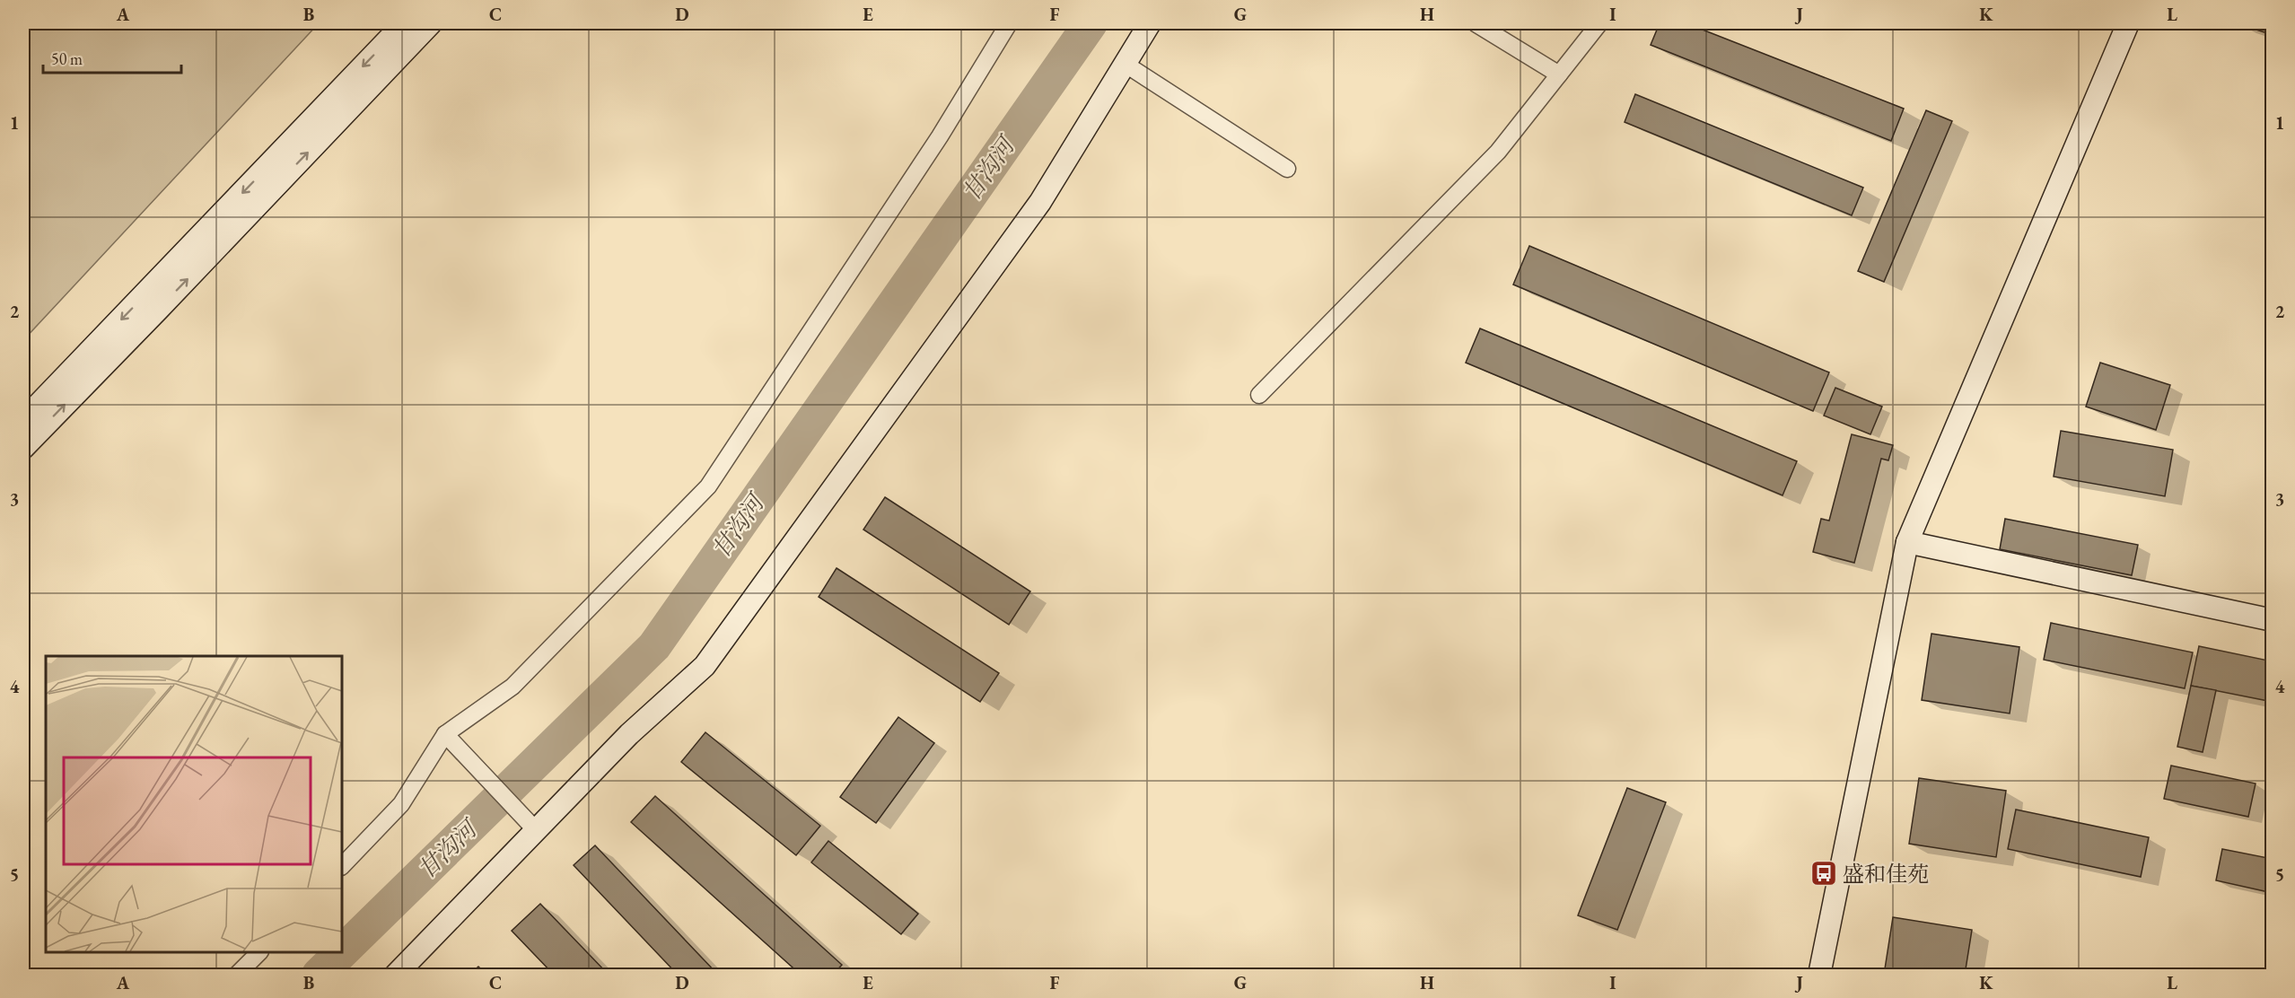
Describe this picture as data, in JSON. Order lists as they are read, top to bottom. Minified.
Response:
{"water":["甘沟河"],"places":{"bus stop":["盛和佳苑"]},"scale_bar":"50 m","grid":{"columns":["A","B","C","D","E","F","G","H","I","J","K","L"],"rows":["1","2","3","4","5"]}}
